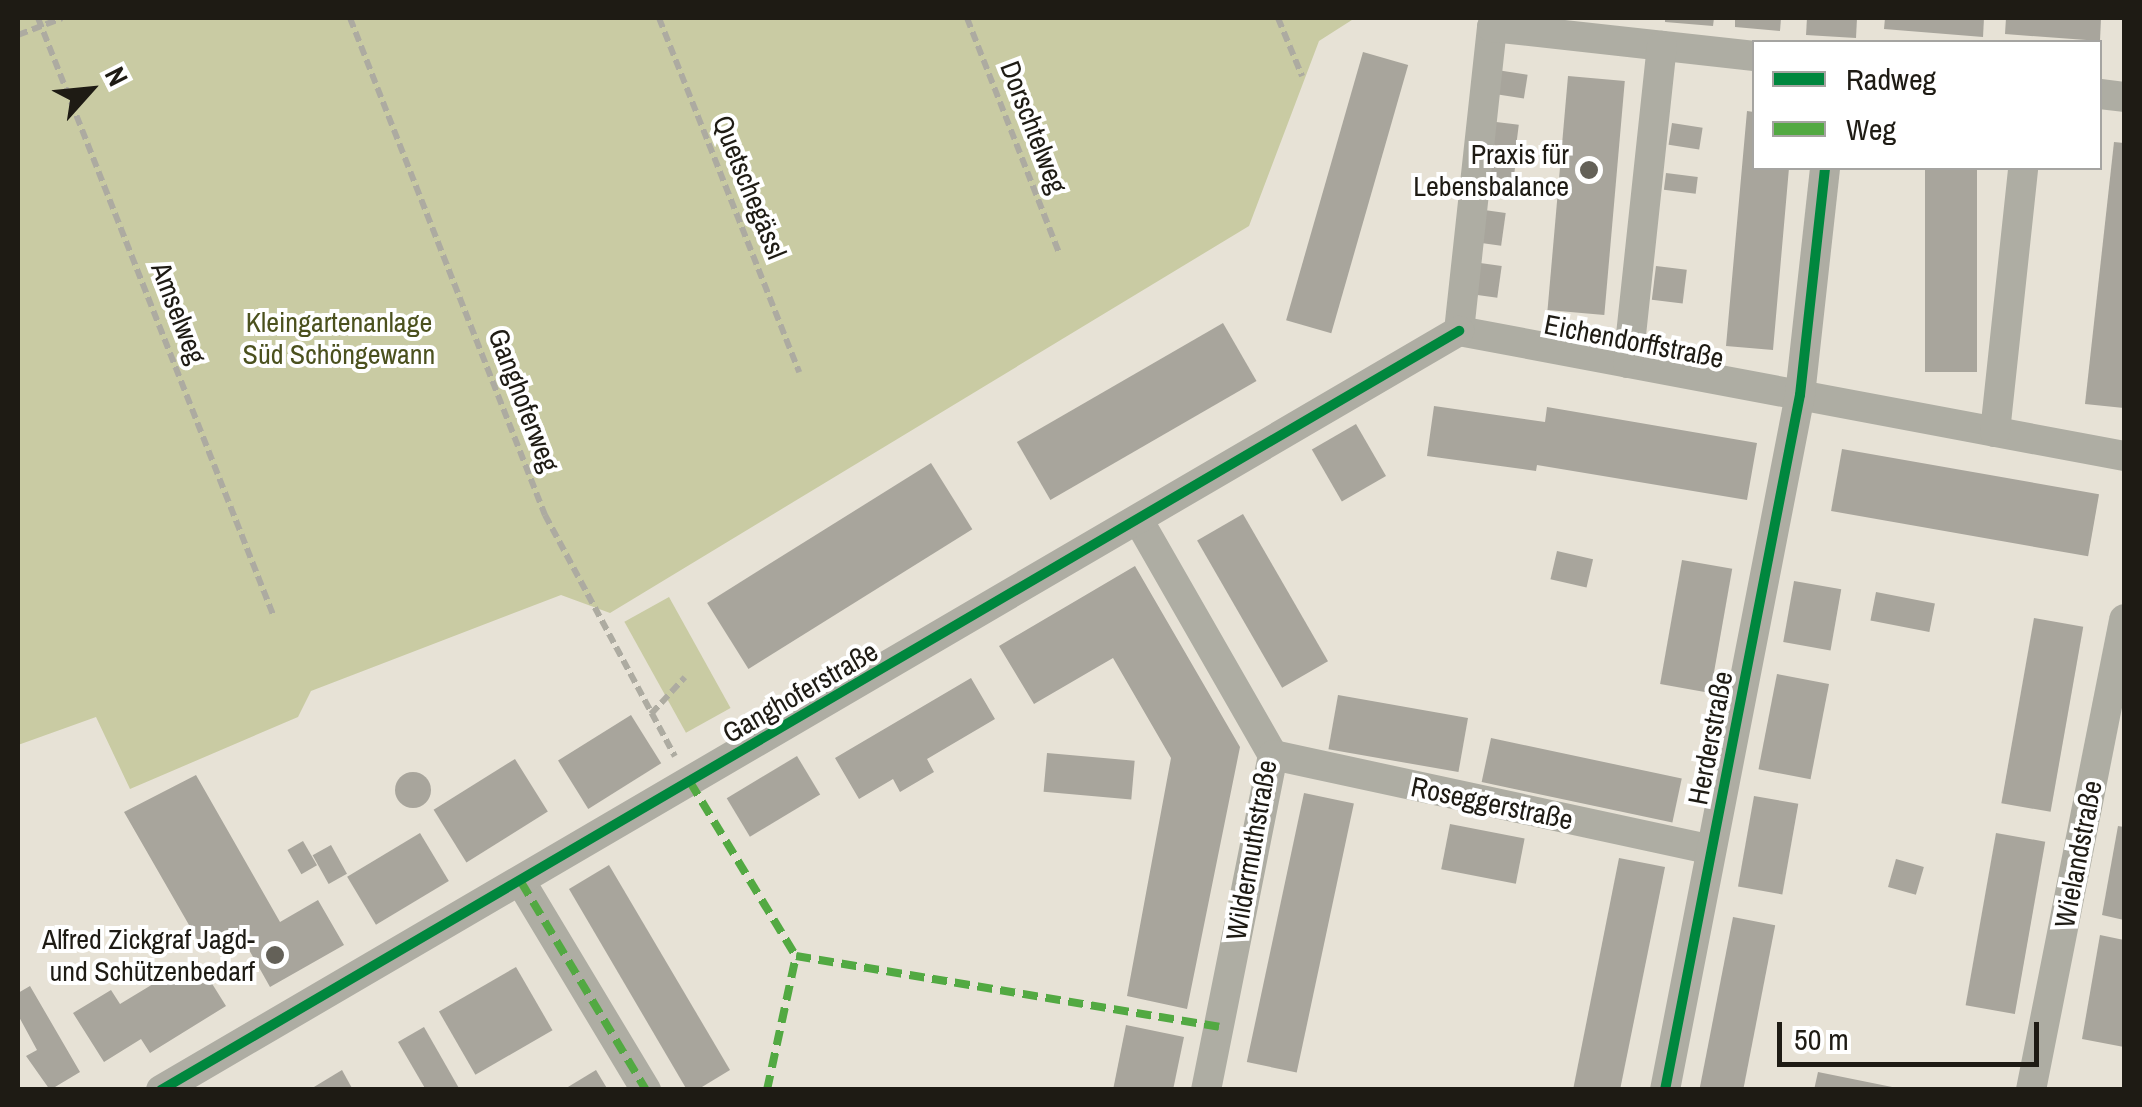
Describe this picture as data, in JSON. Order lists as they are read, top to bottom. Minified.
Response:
{"streets":{"street":["Eichendorffstraße","Ganghoferstraße","Herderstraße","Roseggerstraße","Wildermuthstraße","Wielandstraße"],"path":["Dorschtelweg","Quetschegässl","Amselweg","Ganghoferweg"]},"crossings":[["Eichendorffstraße","Ganghoferstraße"],["Eichendorffstraße","Herderstraße"],["Ganghoferweg","Ganghoferstraße"],["Ganghoferstraße","Wildermuthstraße"],["Herderstraße","Roseggerstraße"],["Roseggerstraße","Wildermuthstraße"]],"parks":["Kleingartenanlage Süd Schöngewann"],"places":["Praxis für Lebensbalance","Alfred Zickgraf Jagd- und Schützenbedarf"],"legend":["Radweg","Weg"],"scale_bar":"50 m","north":"top right"}
